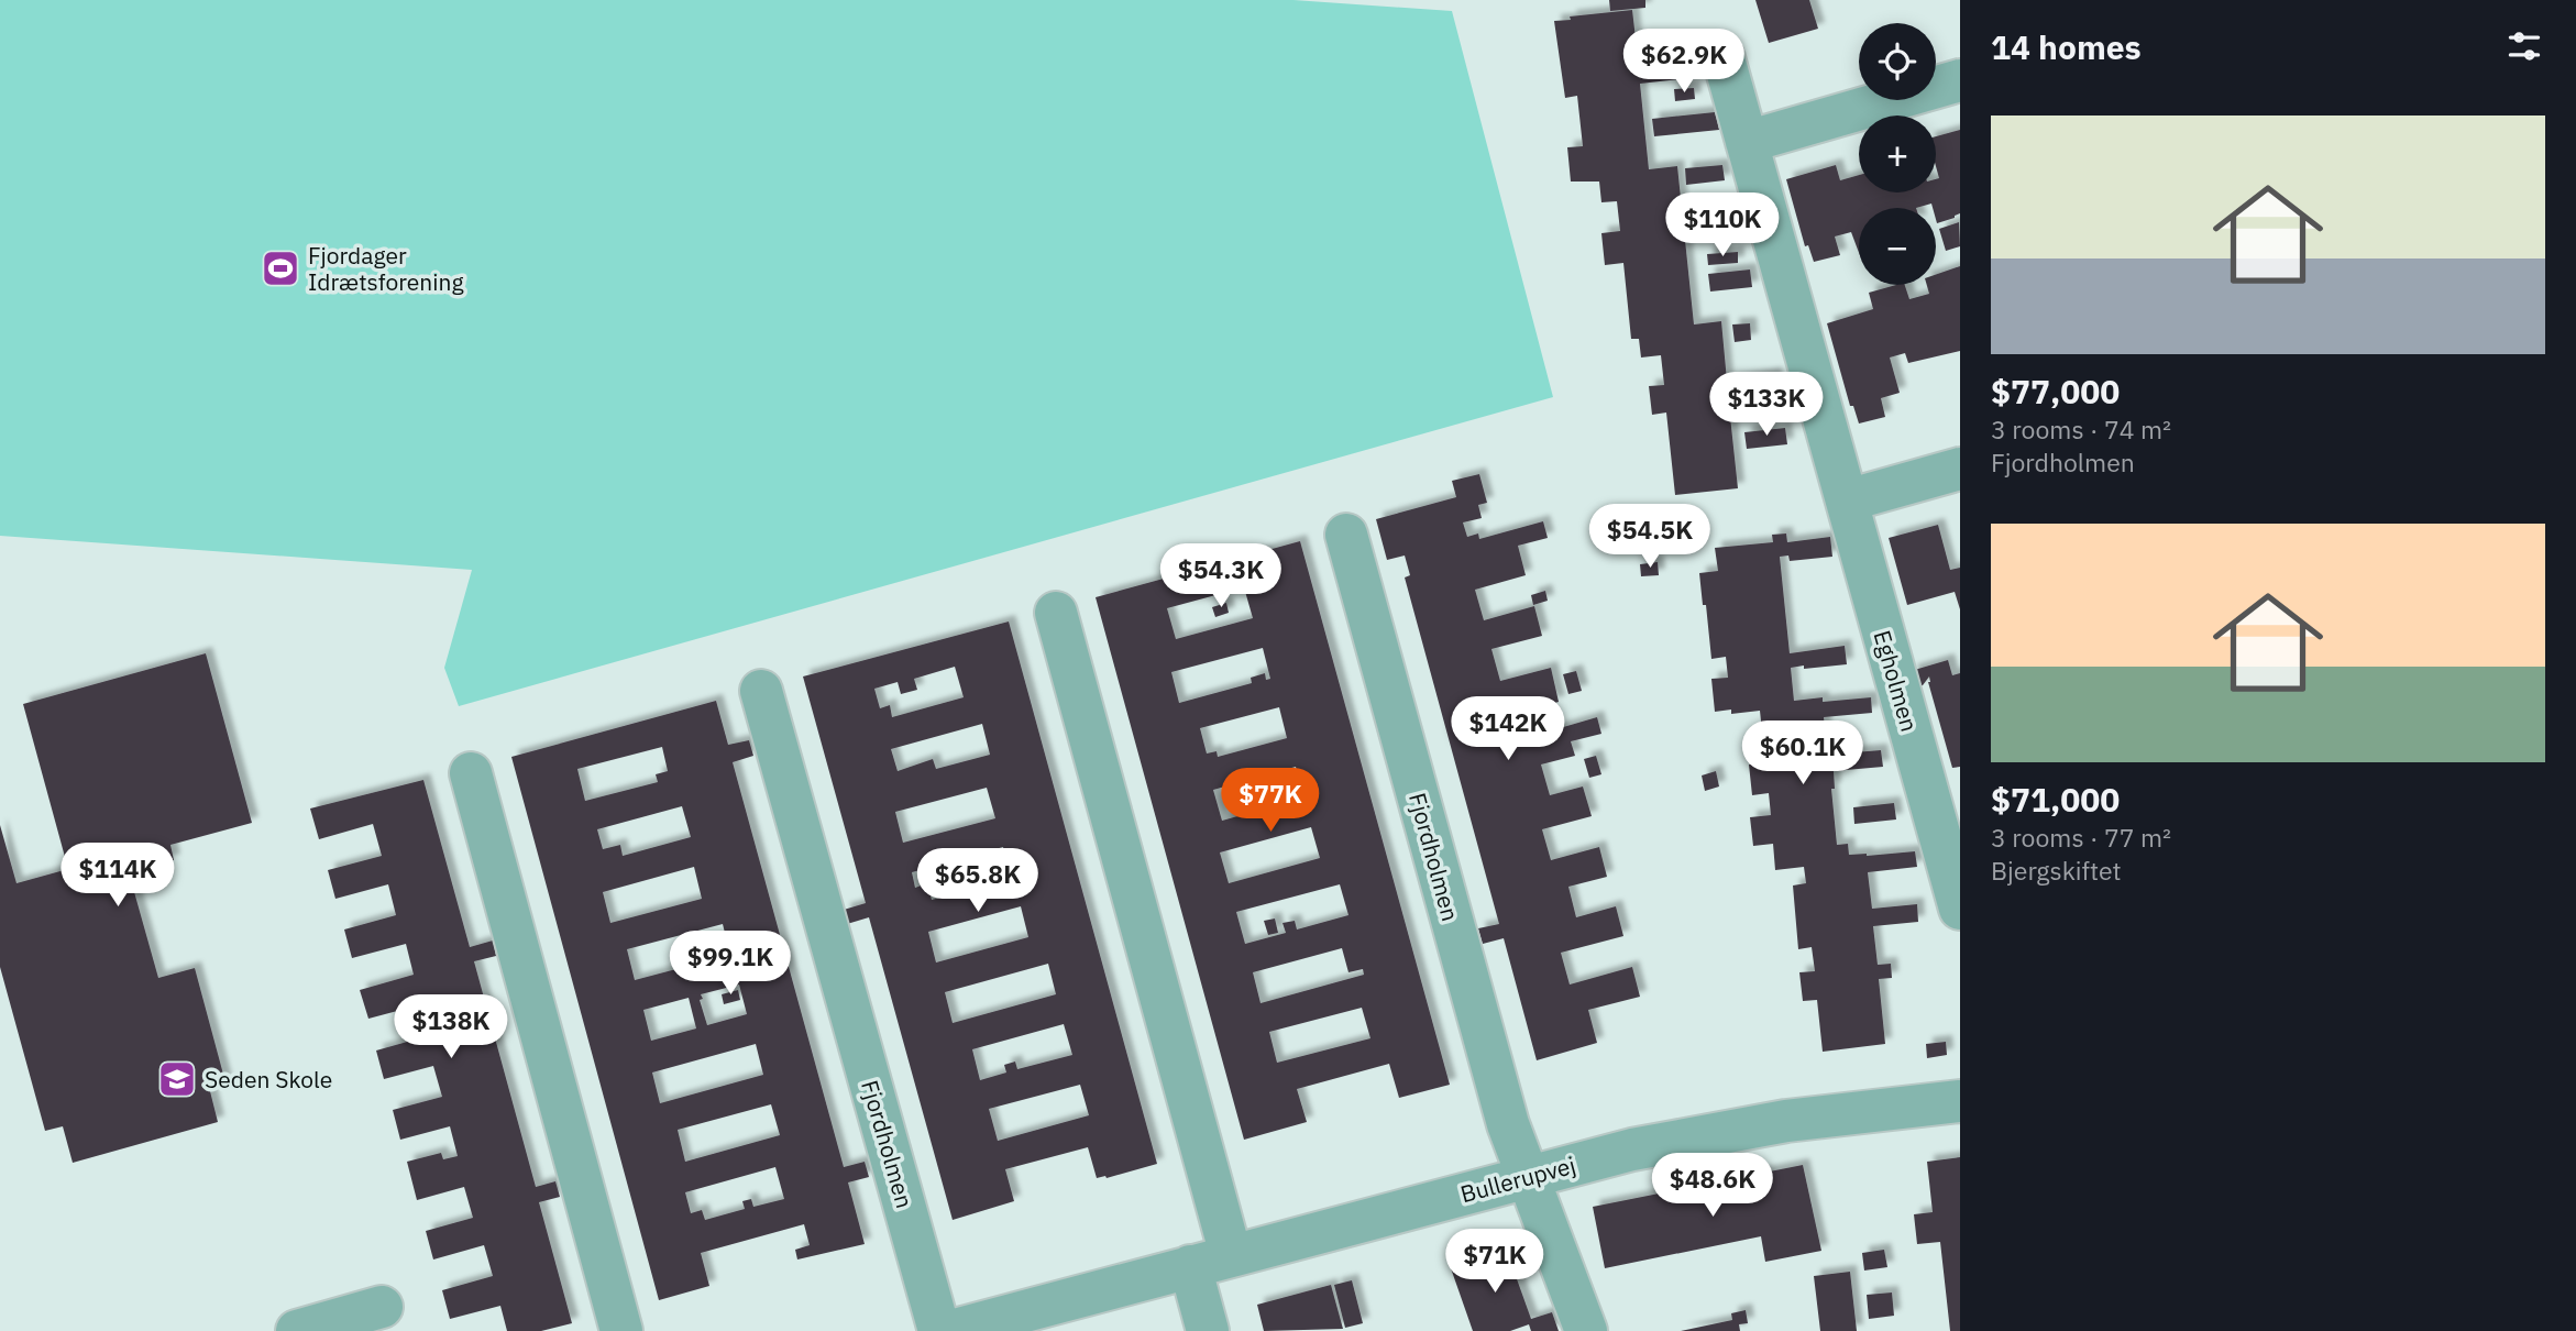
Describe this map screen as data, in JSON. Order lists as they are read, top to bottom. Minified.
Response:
{"streets":{"street":["Egholmen","Fjordholmen","Bullerupvej"]},"crossings":[["Fjordholmen","Bullerupvej"]],"places":{"sports":["Fjordager Idrætsforening"],"school or university":["Seden Skole"]},"page":{"heading":"14 homes","map_buttons":["+","−"],"price":["$62.9K","$110K","$133K","$54.5K","$54.3K","$142K","$60.1K","$77K","$114K","$65.8K","$99.1K","$138K","$48.6K","$71K"],"list":[{"name":"$77,000","note":"3 rooms · 74 m² · Fjordholmen"},{"name":"$71,000","note":"3 rooms · 77 m² · Bjergskiftet"}]}}
